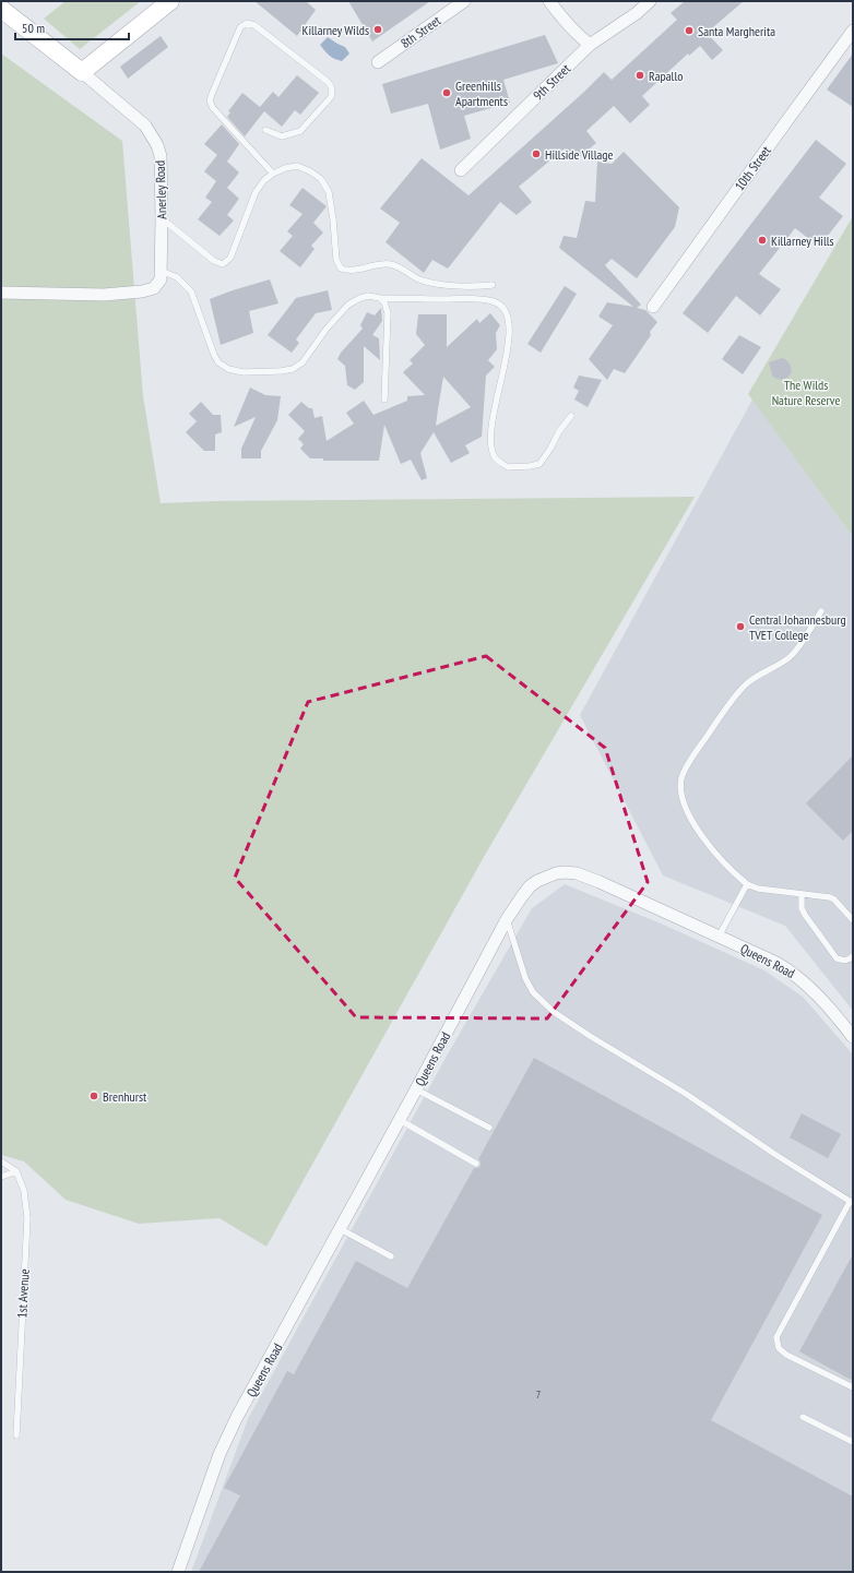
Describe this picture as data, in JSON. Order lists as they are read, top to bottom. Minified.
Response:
{"streets":{"street":["8th Street","9th Street","10th Street","Anerley Road","Queens Road"],"lane":["1st Avenue"]},"parks":["The Wilds Nature Reserve"],"places":["Killarney Wilds","Santa Margherita","Rapallo","Greenhills Apartments","Hillside Village","Killarney Hills","Central Johannesburg TVET College","Brenhurst"],"house_numbers":["7"],"scale_bar":"50 m"}
